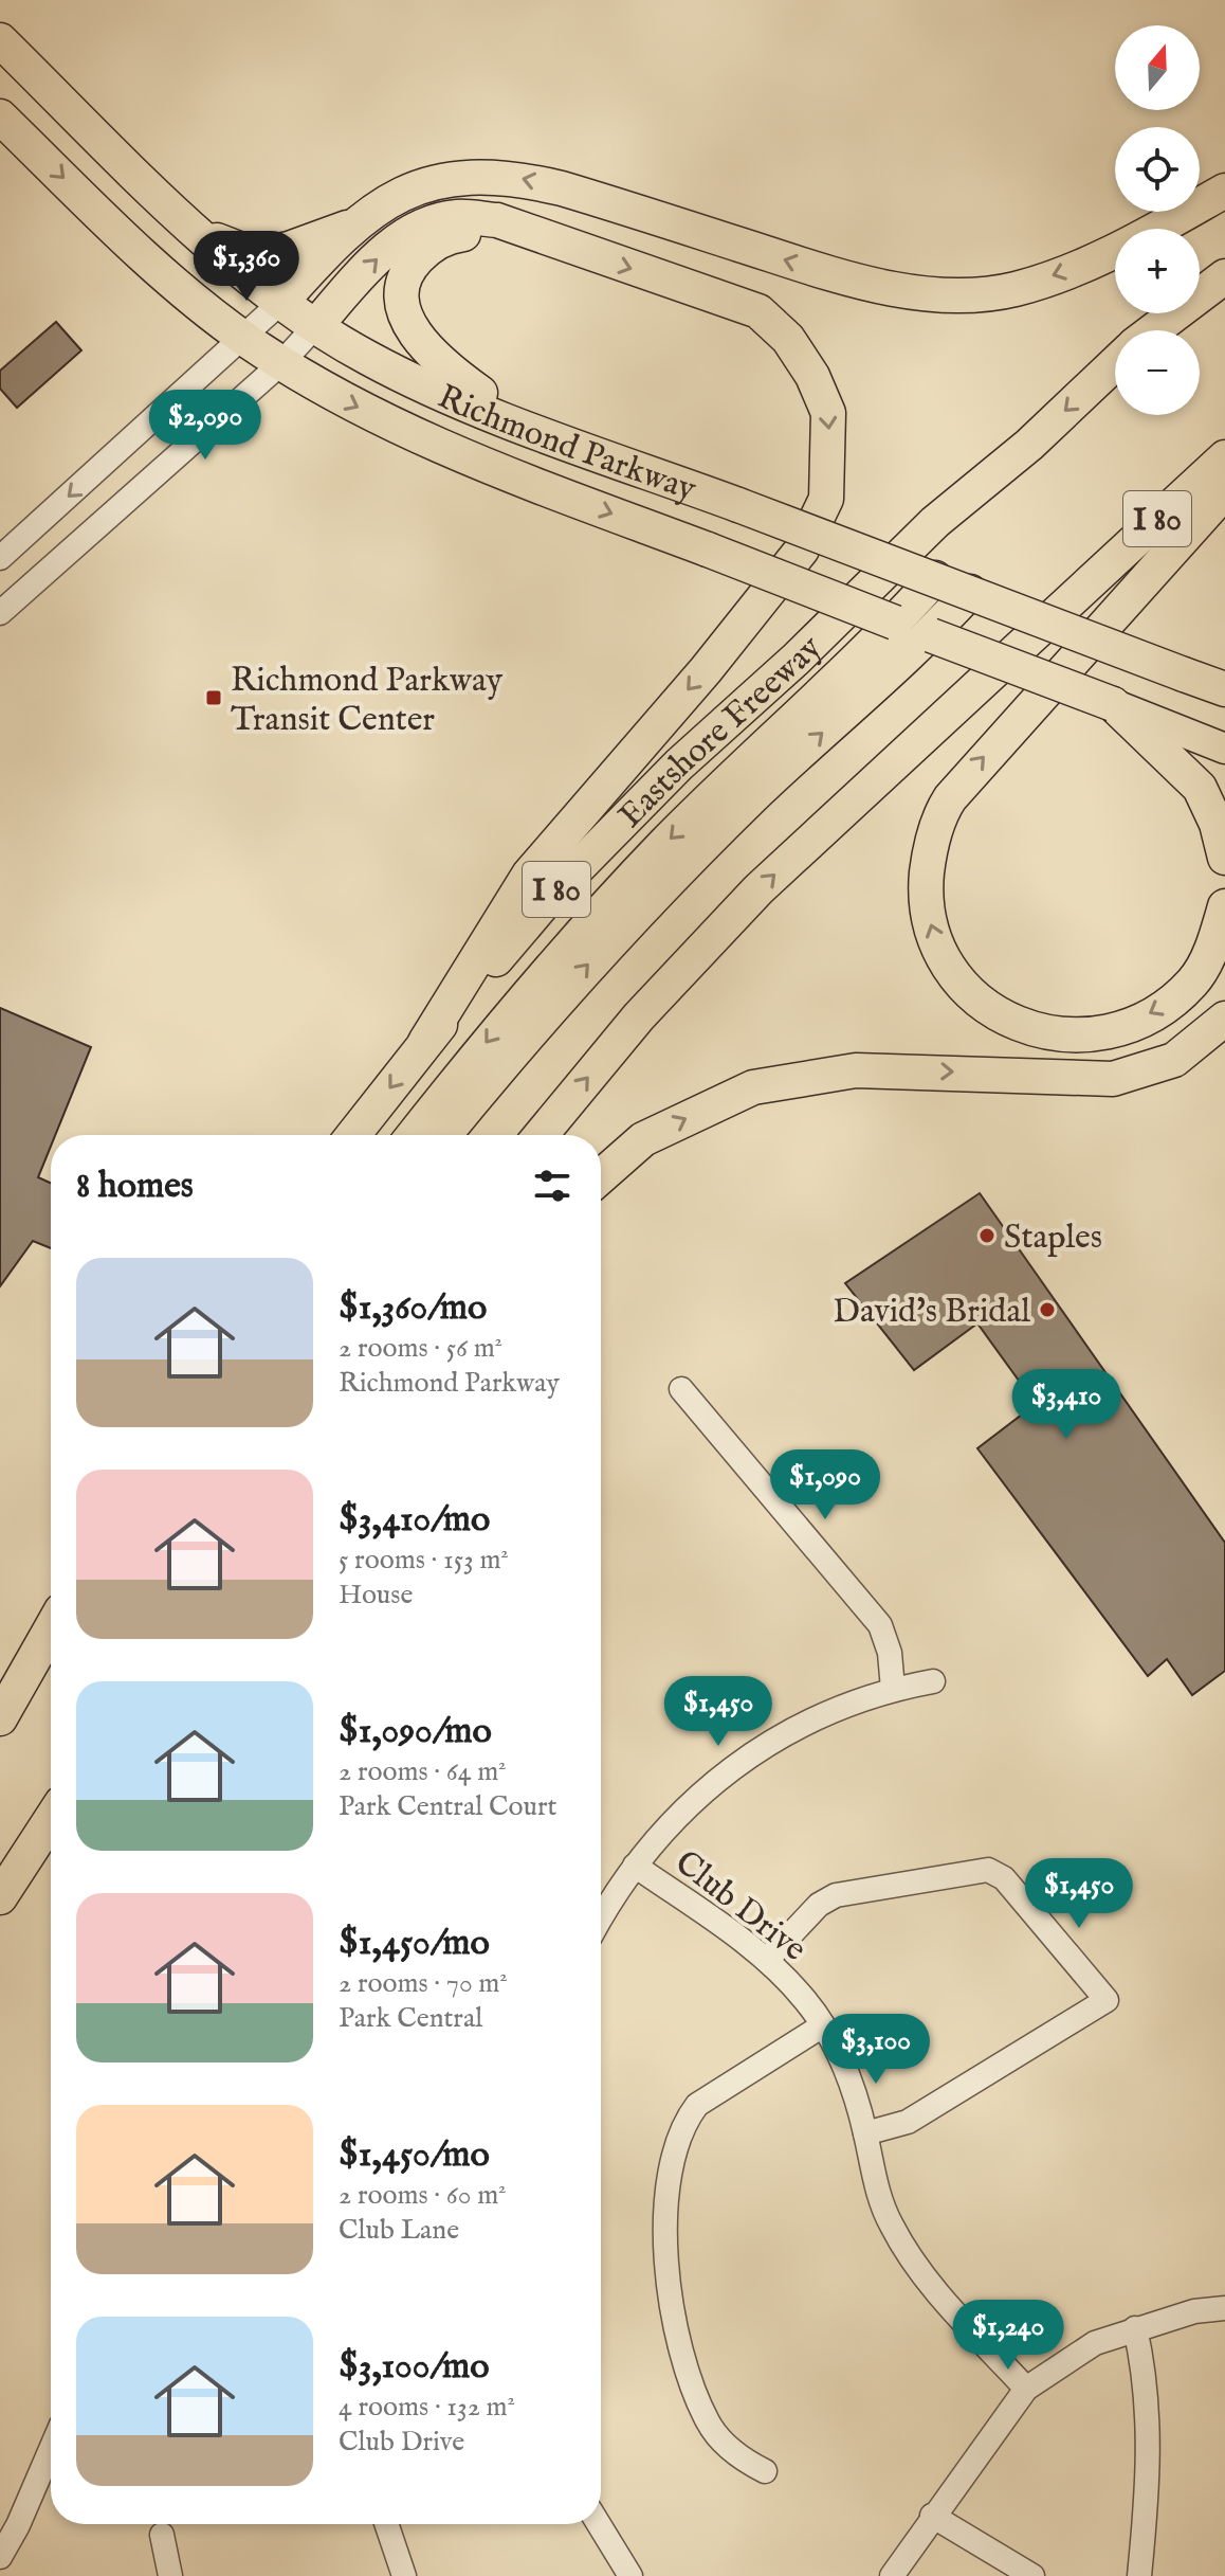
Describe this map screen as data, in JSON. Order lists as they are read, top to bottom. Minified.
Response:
{"streets":{"highway":["Richmond Parkway","I 80","Eastshore Freeway"],"street":["Club Drive"]},"places":{"transit":["Richmond Parkway Transit Center"],"other":["Staples","David's Bridal"]},"north":"top","page":{"map_buttons":["+","−"],"price":["$1,360","$2,090","$3,410","$1,090","$1,450","$1,450","$3,100","$1,240"],"heading":"8 homes","list":[{"name":"$1,360/mo","note":"2 rooms · 56 m² · Richmond Parkway"},{"name":"$3,410/mo","note":"5 rooms · 153 m² · House"},{"name":"$1,090/mo","note":"2 rooms · 64 m² · Park Central Court"},{"name":"$1,450/mo","note":"2 rooms · 70 m² · Park Central"},{"name":"$1,450/mo","note":"2 rooms · 60 m² · Club Lane"},{"name":"$3,100/mo","note":"4 rooms · 132 m² · Club Drive"}]}}
